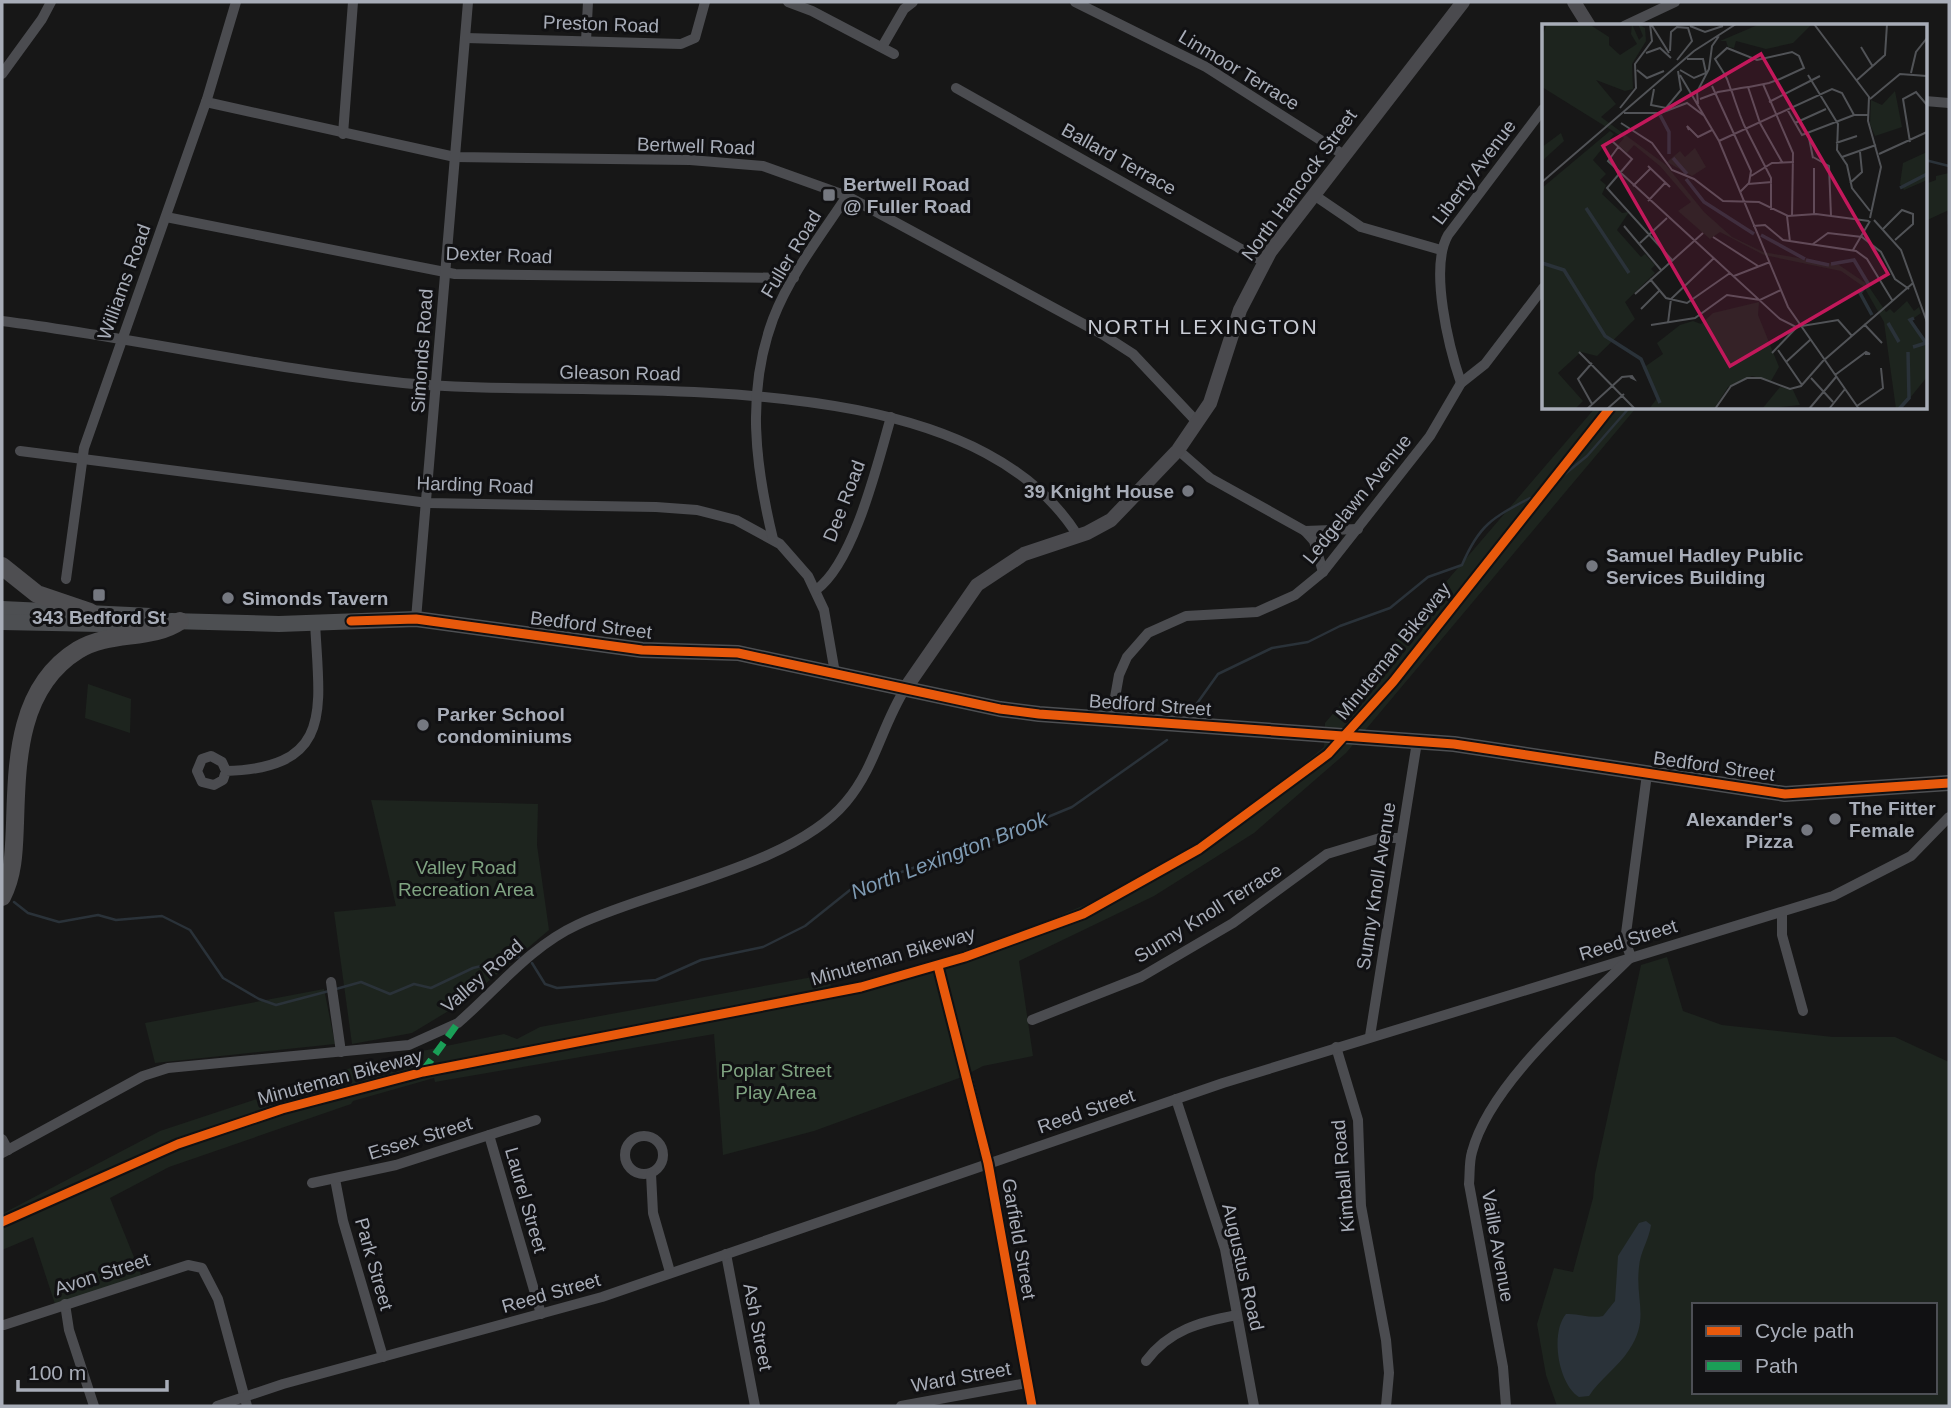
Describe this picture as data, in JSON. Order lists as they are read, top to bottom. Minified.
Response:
{"streets":{"main road":["Bedford Street"],"street":["Preston Road","Linmoor Terrace","Bertwell Road","Ballard Terrace","Liberty Avenue","North Hancock Street","Fuller Road","Dexter Road","Williams Road","Simonds Road","Gleason Road","Harding Road","Ledgelawn Avenue","Dee Road","Sunny Knoll Avenue","Sunny Knoll Terrace","Reed Street","Valley Road","Essex Street","Kimball Road","Laurel Street","Garfield Street","Vaille Avenue","Park Street","Augustus Road","Avon Street","Ash Street","Ward Street"],"cycle path":["Minuteman Bikeway"]},"crossings":[["Preston Road","Simonds Road"],["Linmoor Terrace","North Hancock Street"],["Bertwell Road","North Hancock Street"],["Bertwell Road","Fuller Road"],["Bertwell Road","Williams Road"],["Bertwell Road","Simonds Road"],["Ballard Terrace","North Hancock Street"],["Liberty Avenue","Ledgelawn Avenue"],["North Hancock Street","Gleason Road"],["North Hancock Street","Bedford Street"],["North Hancock Street","Valley Road"],["Fuller Road","Dexter Road"],["Fuller Road","Gleason Road"],["Fuller Road","Harding Road"],["Dexter Road","Williams Road"],["Dexter Road","Simonds Road"],["Williams Road","Gleason Road"],["Williams Road","Harding Road"],["Simonds Road","Gleason Road"],["Simonds Road","Harding Road"],["Simonds Road","Bedford Street"],["Gleason Road","Dee Road"],["Harding Road","Dee Road"],["Harding Road","Bedford Street"],["Ledgelawn Avenue","Bedford Street"],["Bedford Street","Sunny Knoll Avenue"],["Bedford Street","Valley Road"],["Sunny Knoll Avenue","Sunny Knoll Terrace"],["Sunny Knoll Avenue","Reed Street"],["Reed Street","Kimball Road"],["Reed Street","Laurel Street"],["Reed Street","Garfield Street"],["Reed Street","Vaille Avenue"],["Reed Street","Park Street"],["Reed Street","Augustus Road"],["Reed Street","Avon Street"],["Reed Street","Ash Street"],["Essex Street","Laurel Street"],["Essex Street","Park Street"],["Garfield Street","Ward Street"]],"districts":["NORTH LEXINGTON"],"water":["North Lexington Brook"],"parks":["Valley Road Recreation Area","Poplar Street Play Area"],"places":{"transit":["Bertwell Road @ Fuller Road","343 Bedford St"],"other":["39 Knight House","Samuel Hadley Public Services Building","Simonds Tavern","Parker School condominiums","The Fitter Female","Alexander's Pizza"]},"legend":["Cycle path","Path"],"scale_bar":"100 m"}
